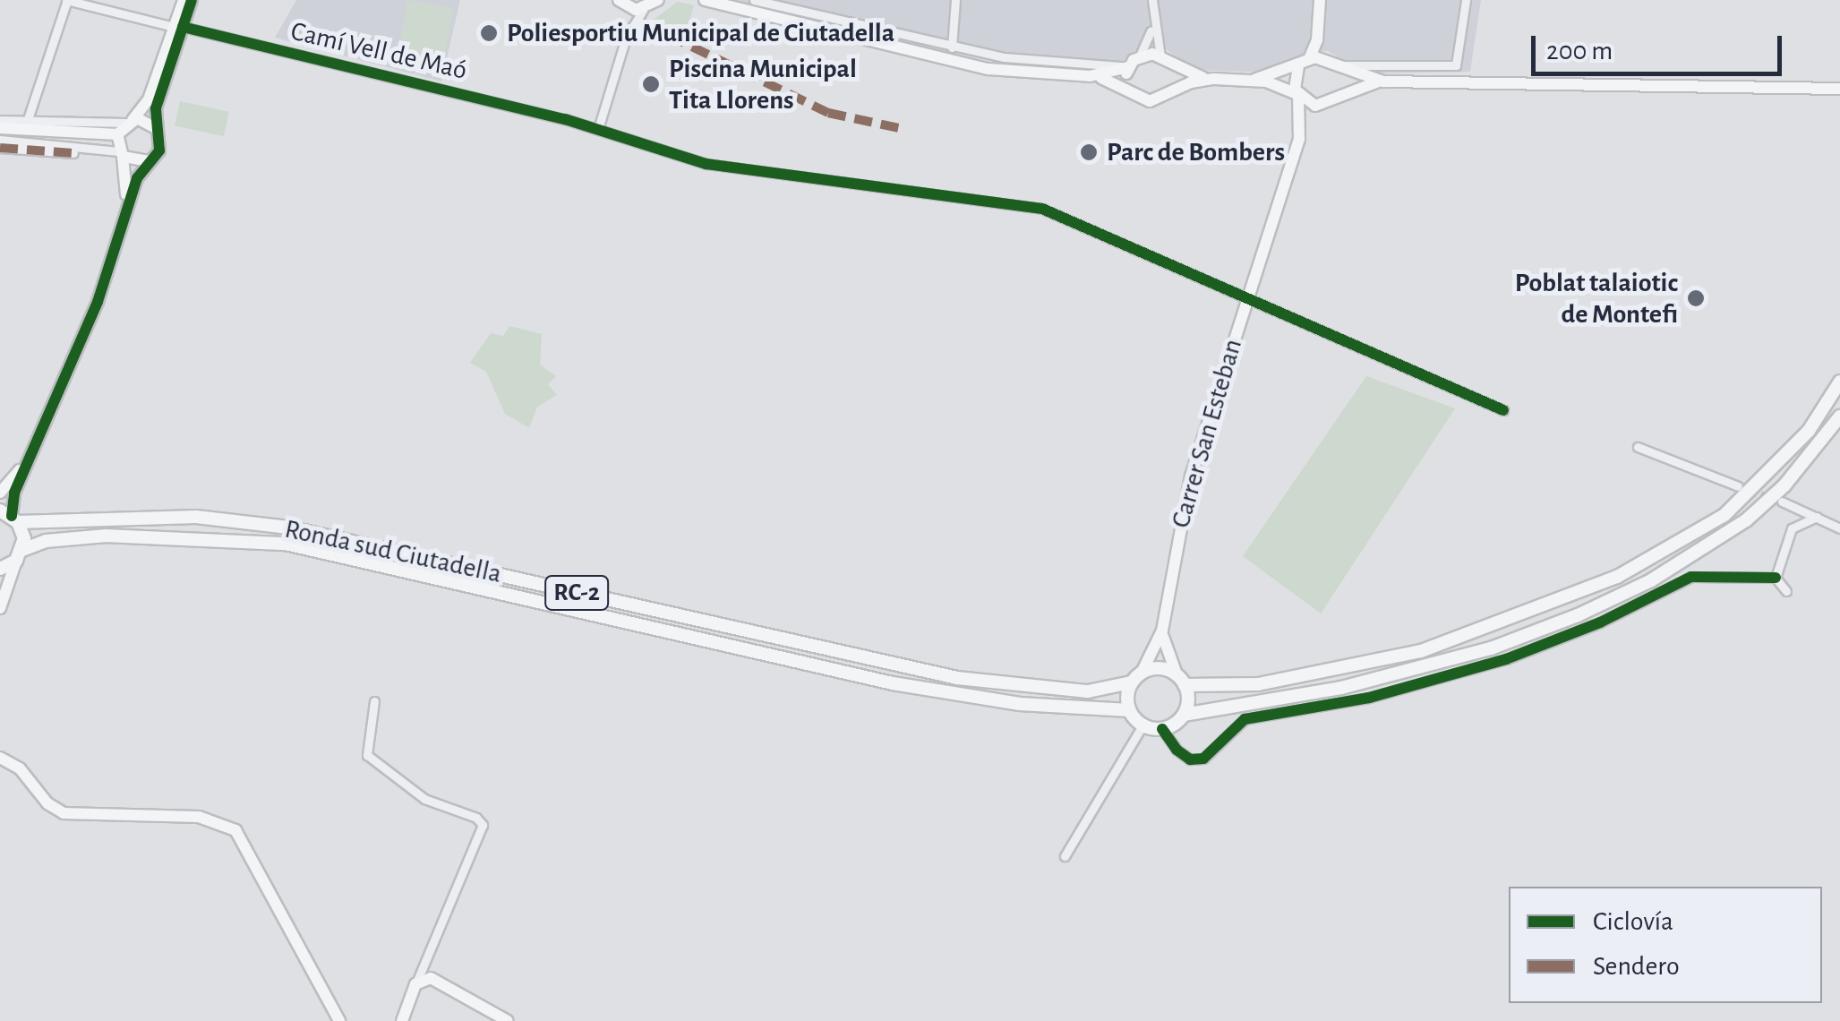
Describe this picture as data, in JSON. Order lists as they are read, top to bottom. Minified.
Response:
{"streets":{"main road":["Ronda sud Ciutadella","RC-2"],"street":["Camí Vell de Maó","Carrer San Esteban"]},"crossings":[["Camí Vell de Maó","Carrer San Esteban"],["Carrer San Esteban","Ronda sud Ciutadella"],["Ronda sud Ciutadella","RC-2"]],"places":["Poliesportiu Municipal de Ciutadella","Piscina Municipal Tita Llorens","Parc de Bombers","Poblat talaiotic de Montefi"],"legend":["Ciclovía","Sendero"],"scale_bar":"200 m"}
